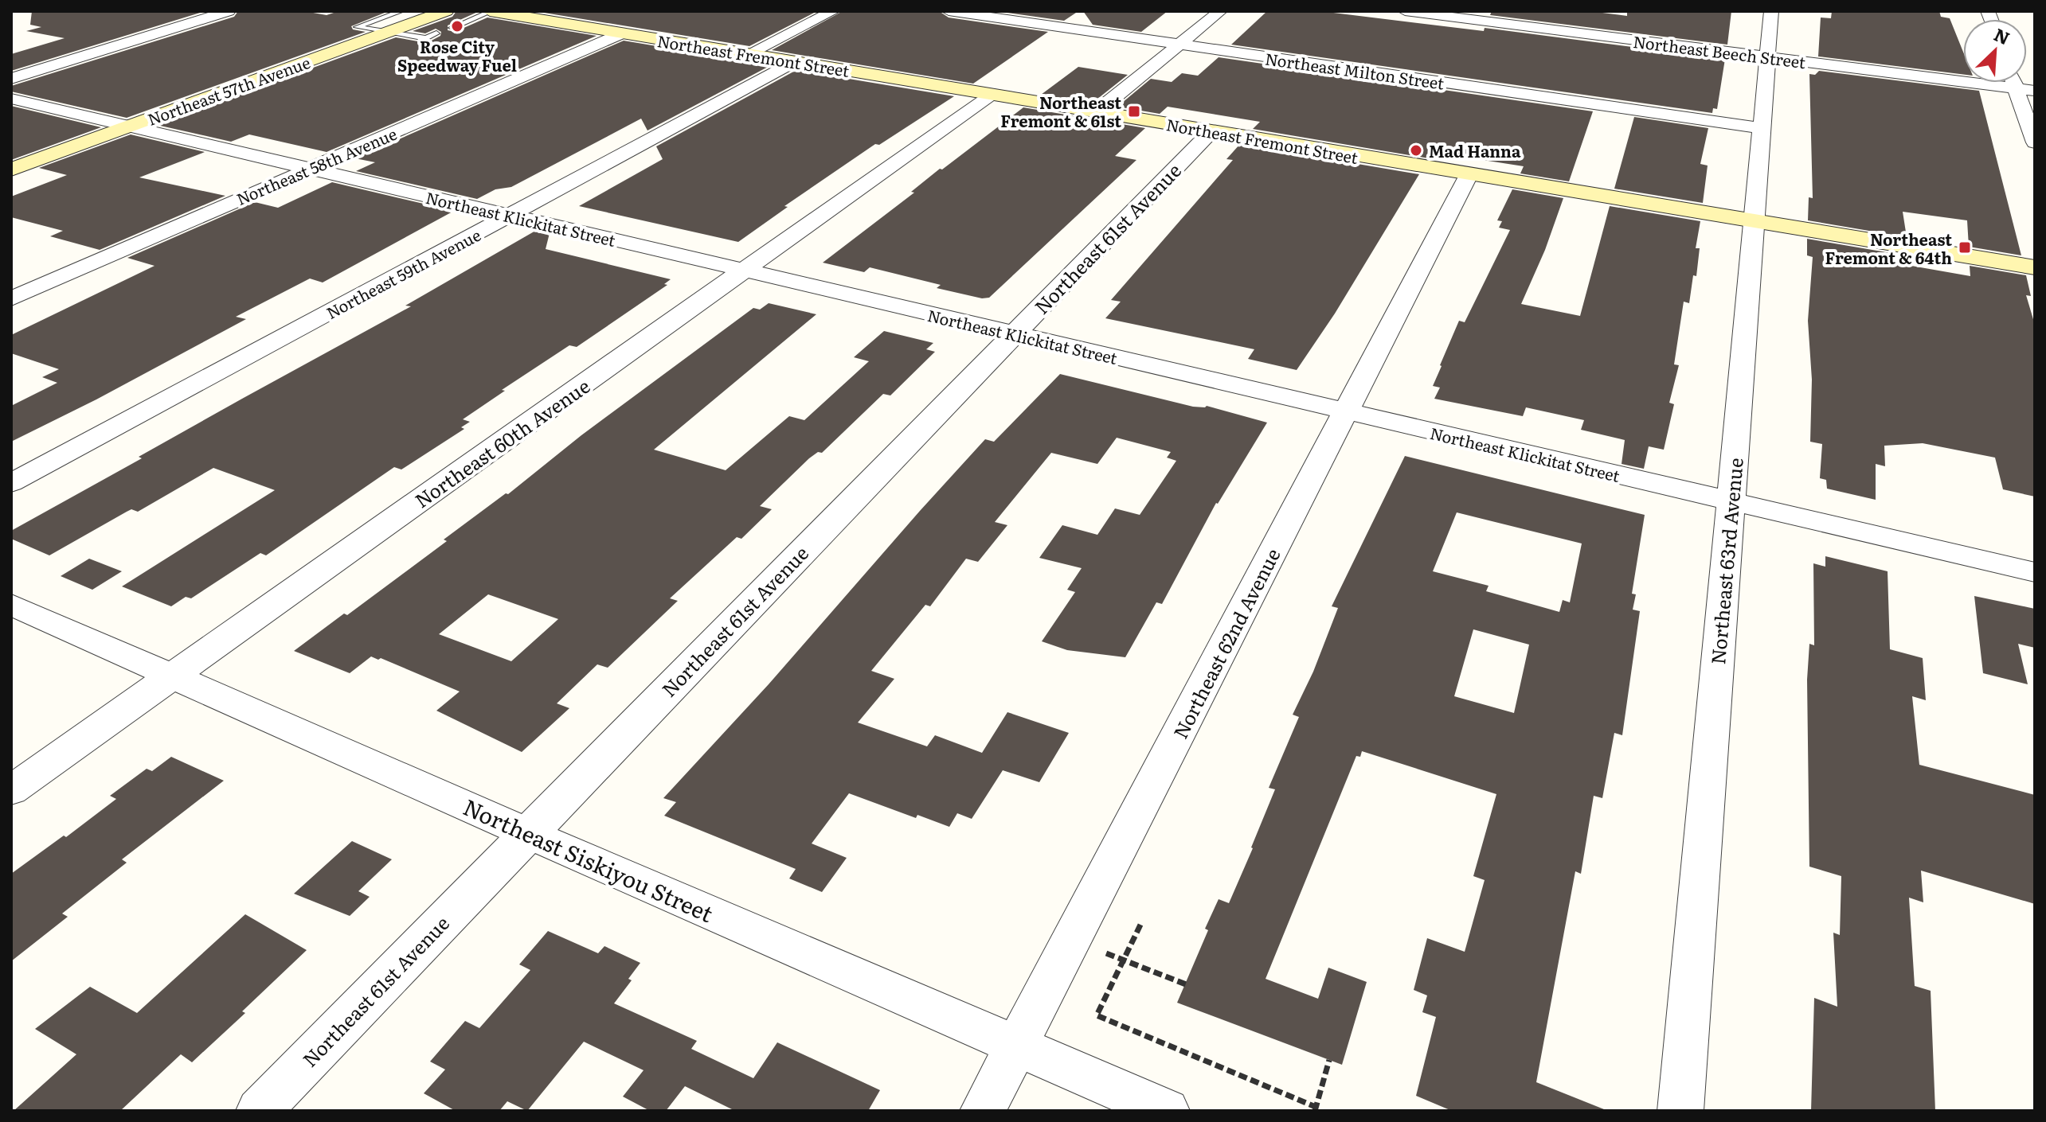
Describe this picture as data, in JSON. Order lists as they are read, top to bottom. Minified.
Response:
{"streets":{"main road":["Northeast Fremont Street","Northeast 57th Avenue"],"street":["Northeast Beech Street","Northeast Milton Street","Northeast 58th Avenue","Northeast Klickitat Street","Northeast 61st Avenue","Northeast 59th Avenue","Northeast 60th Avenue","Northeast 63rd Avenue","Northeast 62nd Avenue","Northeast Siskiyou Street"]},"crossings":[["Northeast Beech Street","Northeast 63rd Avenue"],["Northeast Fremont Street","Northeast 58th Avenue"],["Northeast Fremont Street","Northeast 61st Avenue"],["Northeast Fremont Street","Northeast 59th Avenue"],["Northeast Fremont Street","Northeast 60th Avenue"],["Northeast Fremont Street","Northeast 63rd Avenue"],["Northeast Fremont Street","Northeast 62nd Avenue"],["Northeast Milton Street","Northeast 63rd Avenue"],["Northeast 57th Avenue","Northeast Klickitat Street"],["Northeast 58th Avenue","Northeast Klickitat Street"],["Northeast Klickitat Street","Northeast 61st Avenue"],["Northeast Klickitat Street","Northeast 59th Avenue"],["Northeast Klickitat Street","Northeast 60th Avenue"],["Northeast Klickitat Street","Northeast 63rd Avenue"],["Northeast Klickitat Street","Northeast 62nd Avenue"],["Northeast 61st Avenue","Northeast Siskiyou Street"],["Northeast 60th Avenue","Northeast Siskiyou Street"],["Northeast 62nd Avenue","Northeast Siskiyou Street"]],"places":{"other":["Rose City Speedway Fuel","Mad Hanna"],"transit":["Northeast Fremont & 61st","Northeast Fremont & 64th"]},"north":"top right"}
